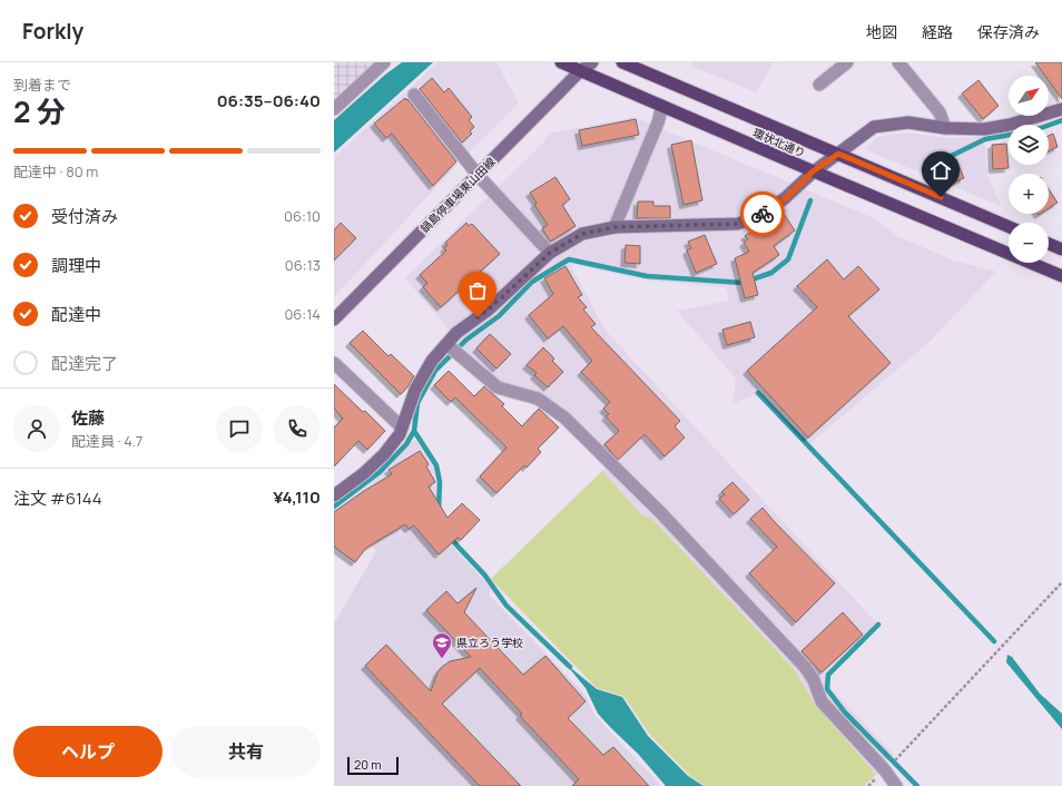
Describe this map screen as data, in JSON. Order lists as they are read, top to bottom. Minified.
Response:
{"streets":{"highway":["環状北通り"],"main road":["鍋島停車場東山田線"]},"crossings":[["環状北通り","鍋島停車場東山田線"]],"places":{"school or university":["県立ろう学校"]},"scale_bar":"20 m","north":"top right","page":{"header":"Forkly","nav":["地図","経路","保存済み"],"heading":["2 分","到着まで","06:35–06:40"],"panel":["佐藤","配達員 · 4.7","注文 #6144","¥4,110"],"map_buttons":["+","−"],"bar":"配達中 · 80 m","list":[["受付済み","06:10"],["調理中","06:13"],["配達中","06:14"],"配達完了"],"buttons":["ヘルプ","共有"],"scale":"20 m"}}
